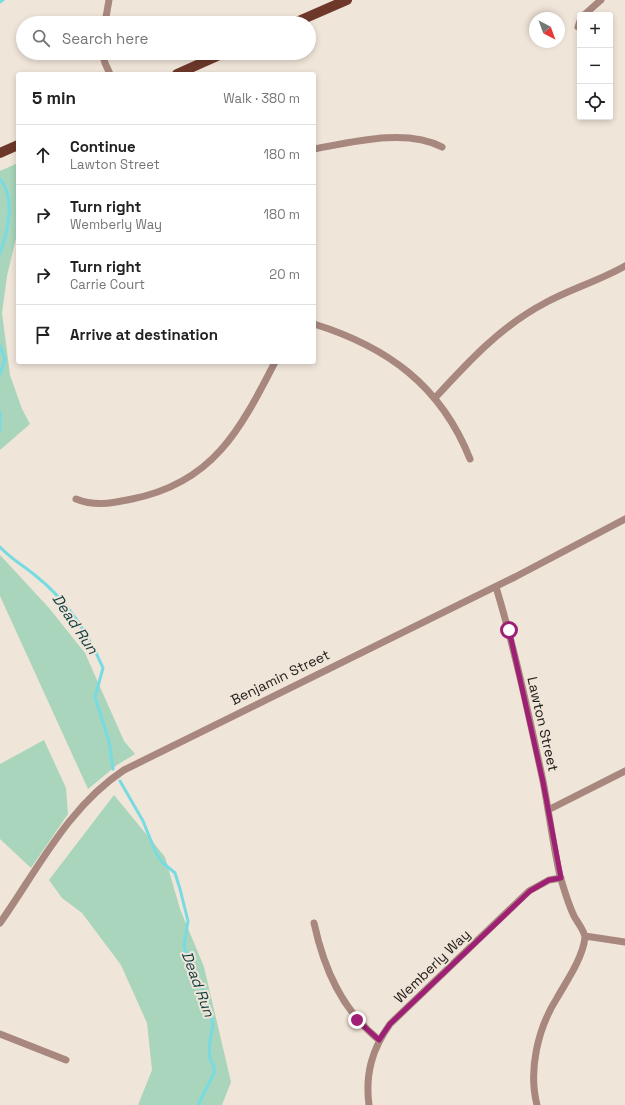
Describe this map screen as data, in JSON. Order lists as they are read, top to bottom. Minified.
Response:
{"streets":{"street":["Benjamin Street","Lawton Street","Wemberly Way"]},"crossings":[["Benjamin Street","Lawton Street"],["Lawton Street","Wemberly Way"]],"water":["Dead Run"],"north":"bottom right","page":{"map_buttons":["+","−"],"search":"Search here","heading":["5 min","Walk · 380 m"],"list":[["Continue","Lawton Street","180 m"],["Turn right","Wemberly Way","180 m"],["Turn right","Carrie Court","20 m"],"Arrive at destination"]}}
